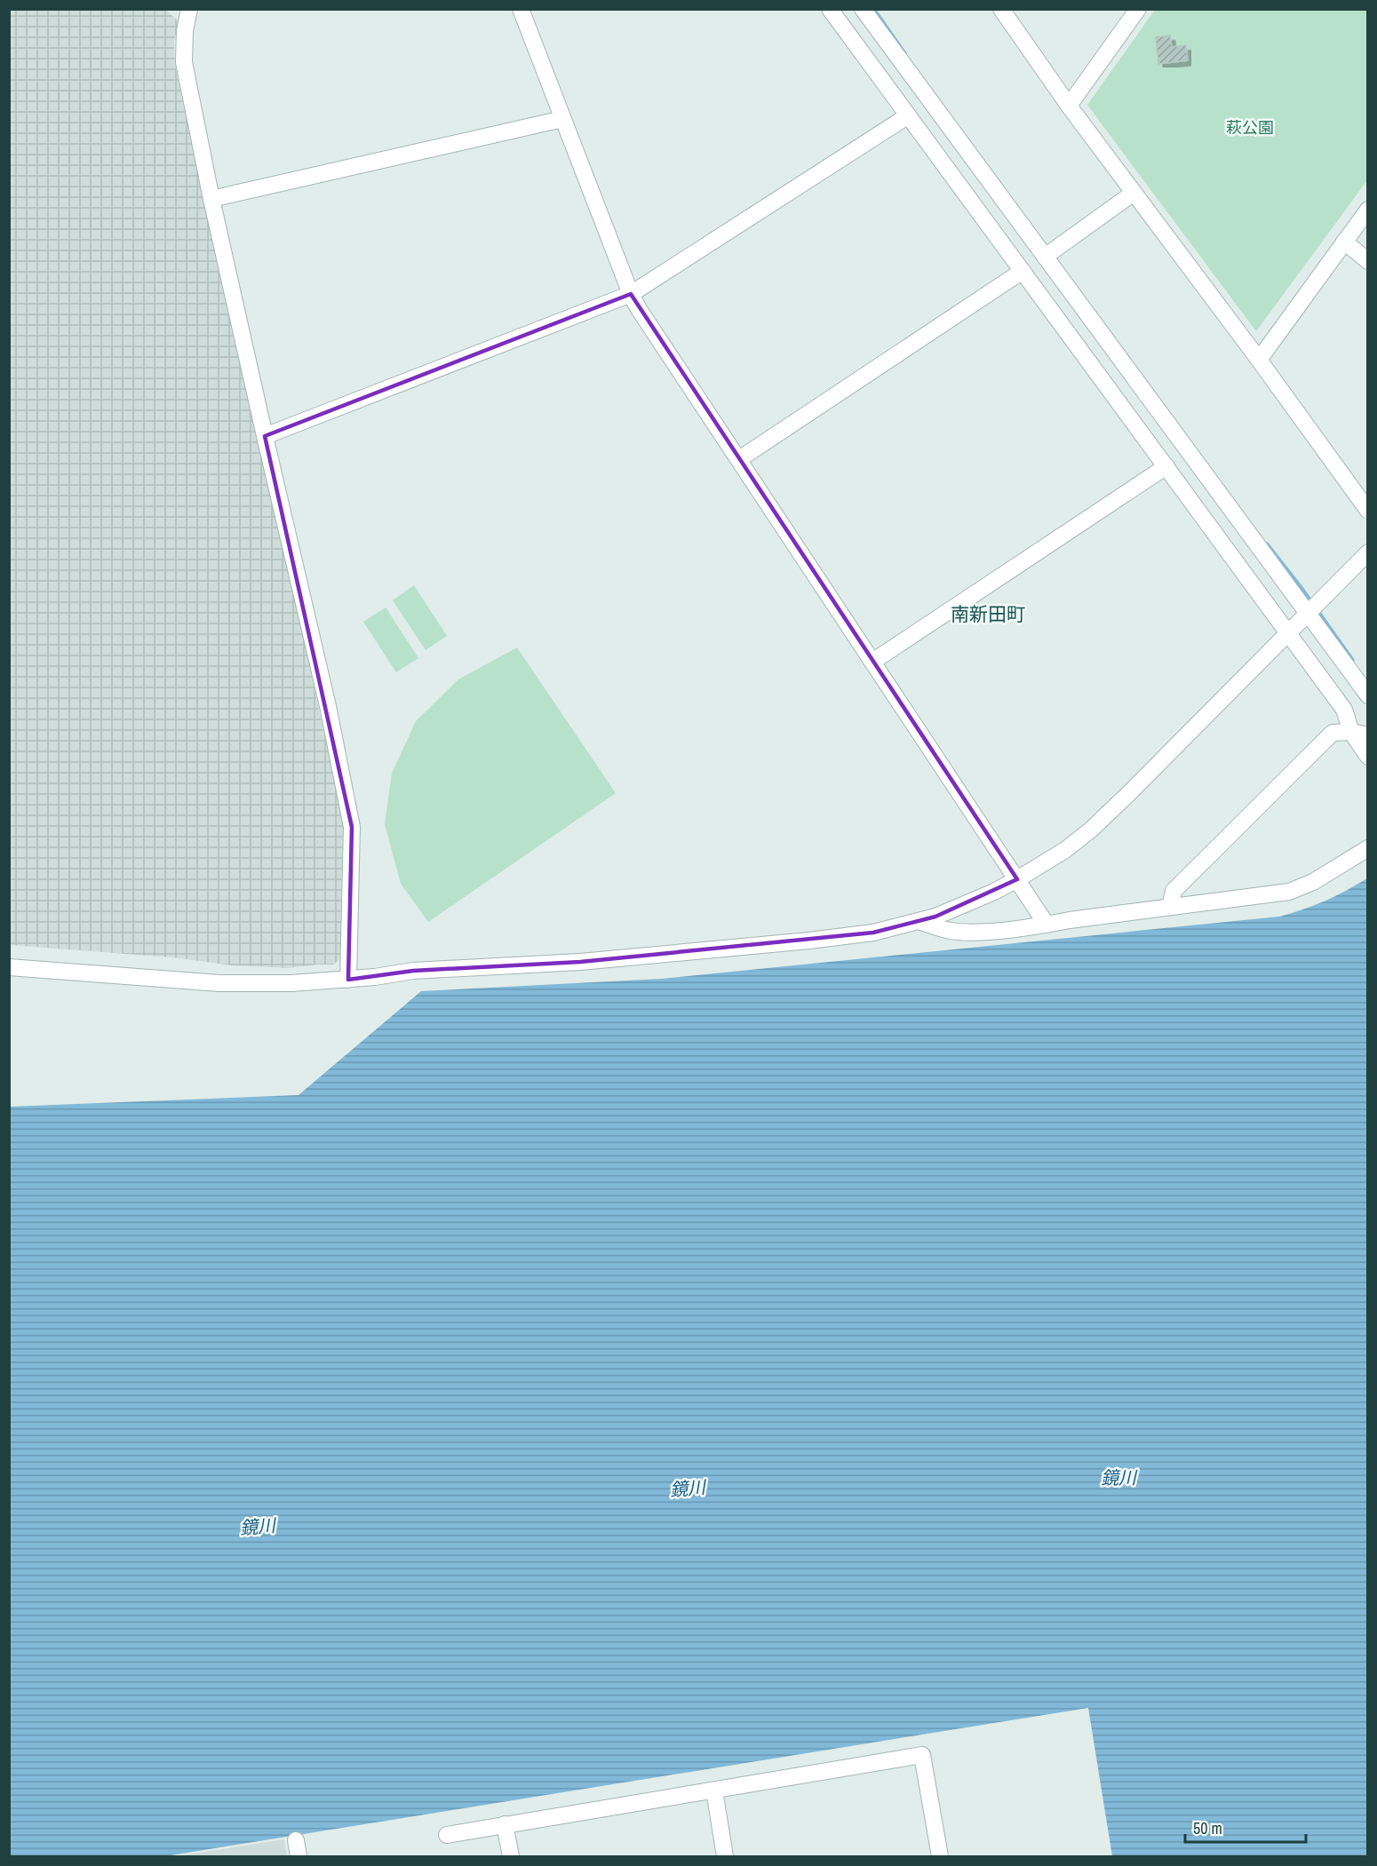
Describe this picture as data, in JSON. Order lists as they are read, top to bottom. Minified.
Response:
{"districts":["南新田町"],"water":["鏡川"],"parks":["萩公園"],"scale_bar":"50 m"}
